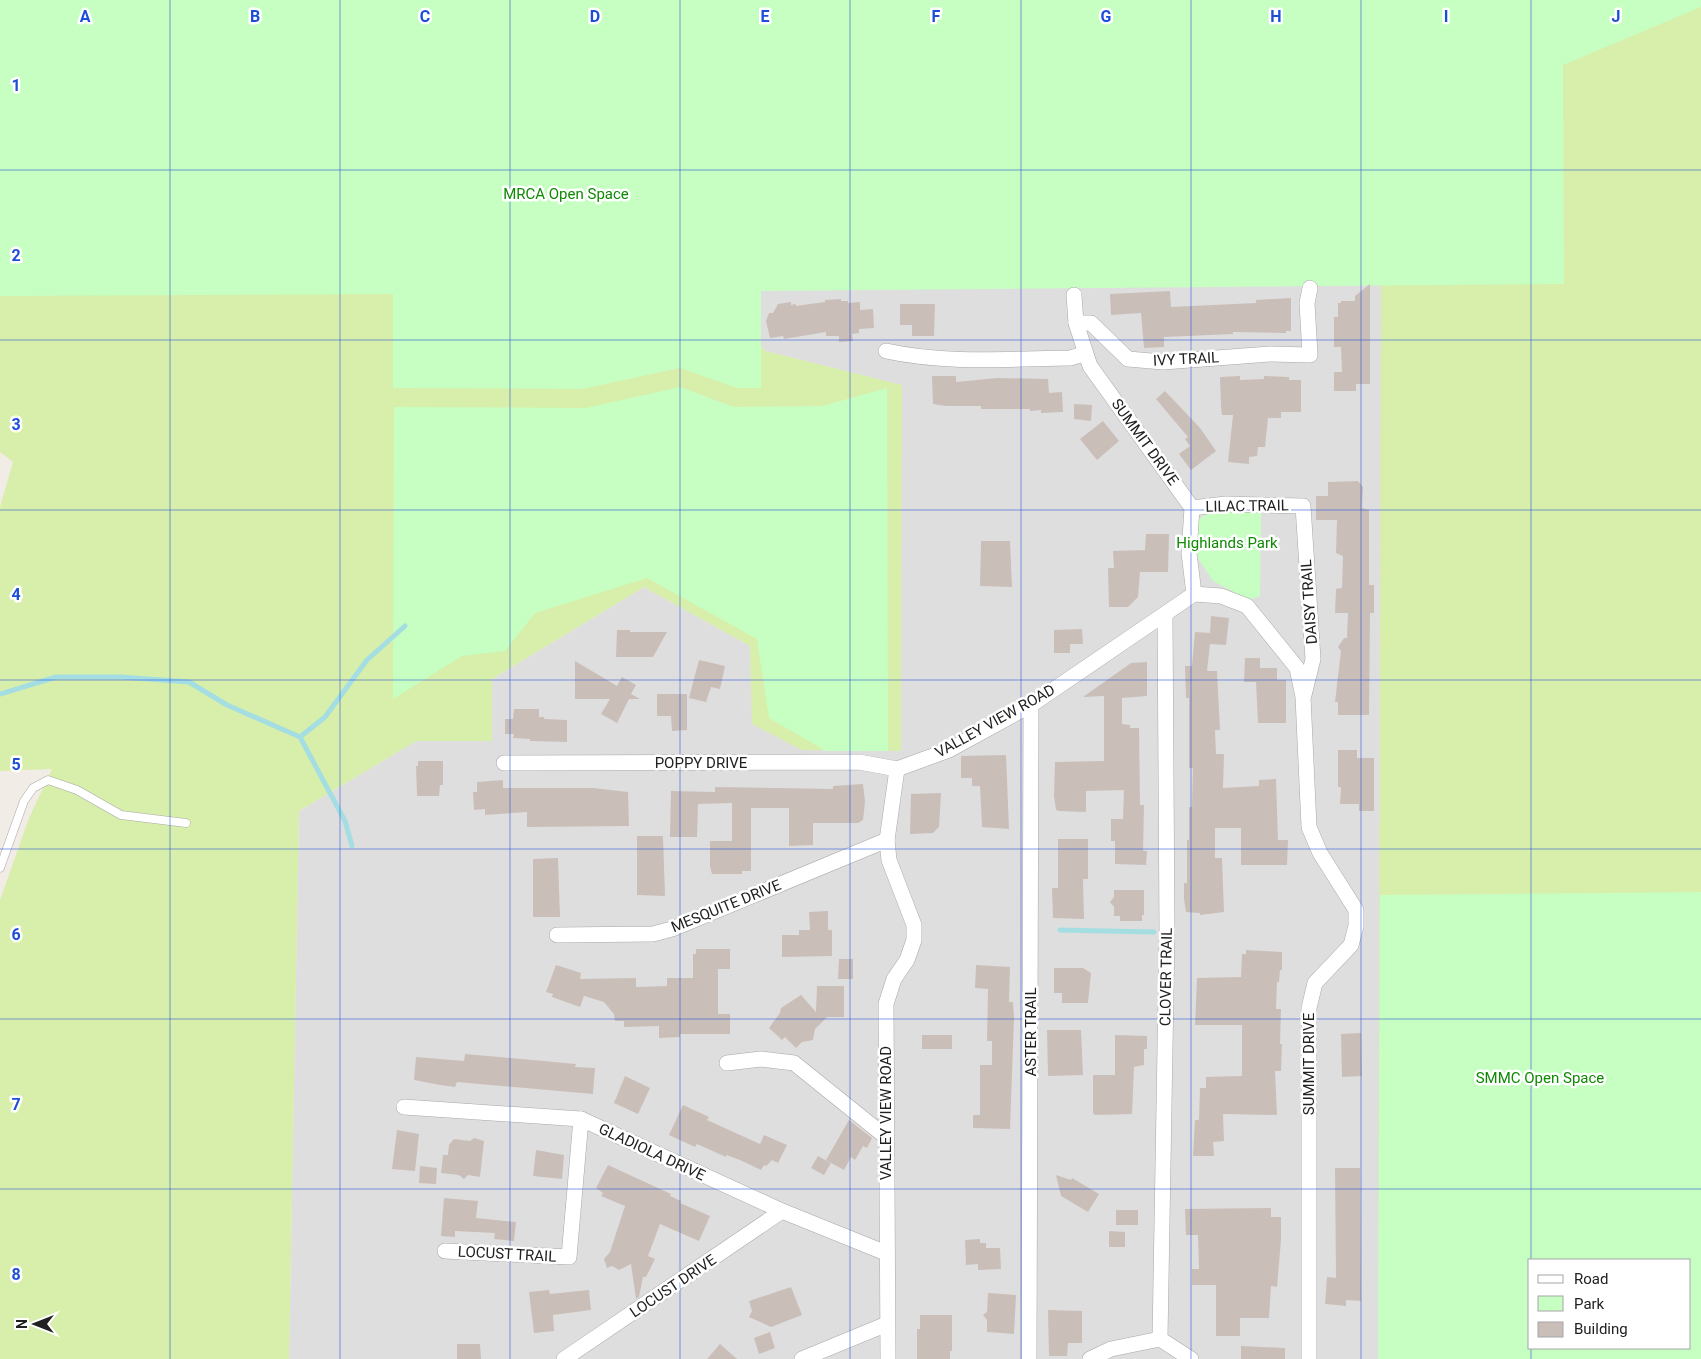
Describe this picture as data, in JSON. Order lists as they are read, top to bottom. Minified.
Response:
{"streets":{"street":["IVY TRAIL","SUMMIT DRIVE","LILAC TRAIL","DAISY TRAIL","VALLEY VIEW ROAD","POPPY DRIVE","MESQUITE DRIVE","CLOVER TRAIL","ASTER TRAIL","GLADIOLA DRIVE","LOCUST TRAIL","LOCUST DRIVE"]},"crossings":[["IVY TRAIL","SUMMIT DRIVE"],["SUMMIT DRIVE","LILAC TRAIL"],["SUMMIT DRIVE","DAISY TRAIL"],["SUMMIT DRIVE","VALLEY VIEW ROAD"],["LILAC TRAIL","DAISY TRAIL"],["VALLEY VIEW ROAD","POPPY DRIVE"],["VALLEY VIEW ROAD","MESQUITE DRIVE"],["VALLEY VIEW ROAD","CLOVER TRAIL"],["VALLEY VIEW ROAD","ASTER TRAIL"],["VALLEY VIEW ROAD","GLADIOLA DRIVE"],["GLADIOLA DRIVE","LOCUST TRAIL"],["GLADIOLA DRIVE","LOCUST DRIVE"]],"parks":["MRCA Open Space","Highlands Park","SMMC Open Space"],"legend":["Road","Park","Building"],"north":"left","grid":{"columns":["A","B","C","D","E","F","G","H","I","J"],"rows":["1","2","3","4","5","6","7","8"]}}
